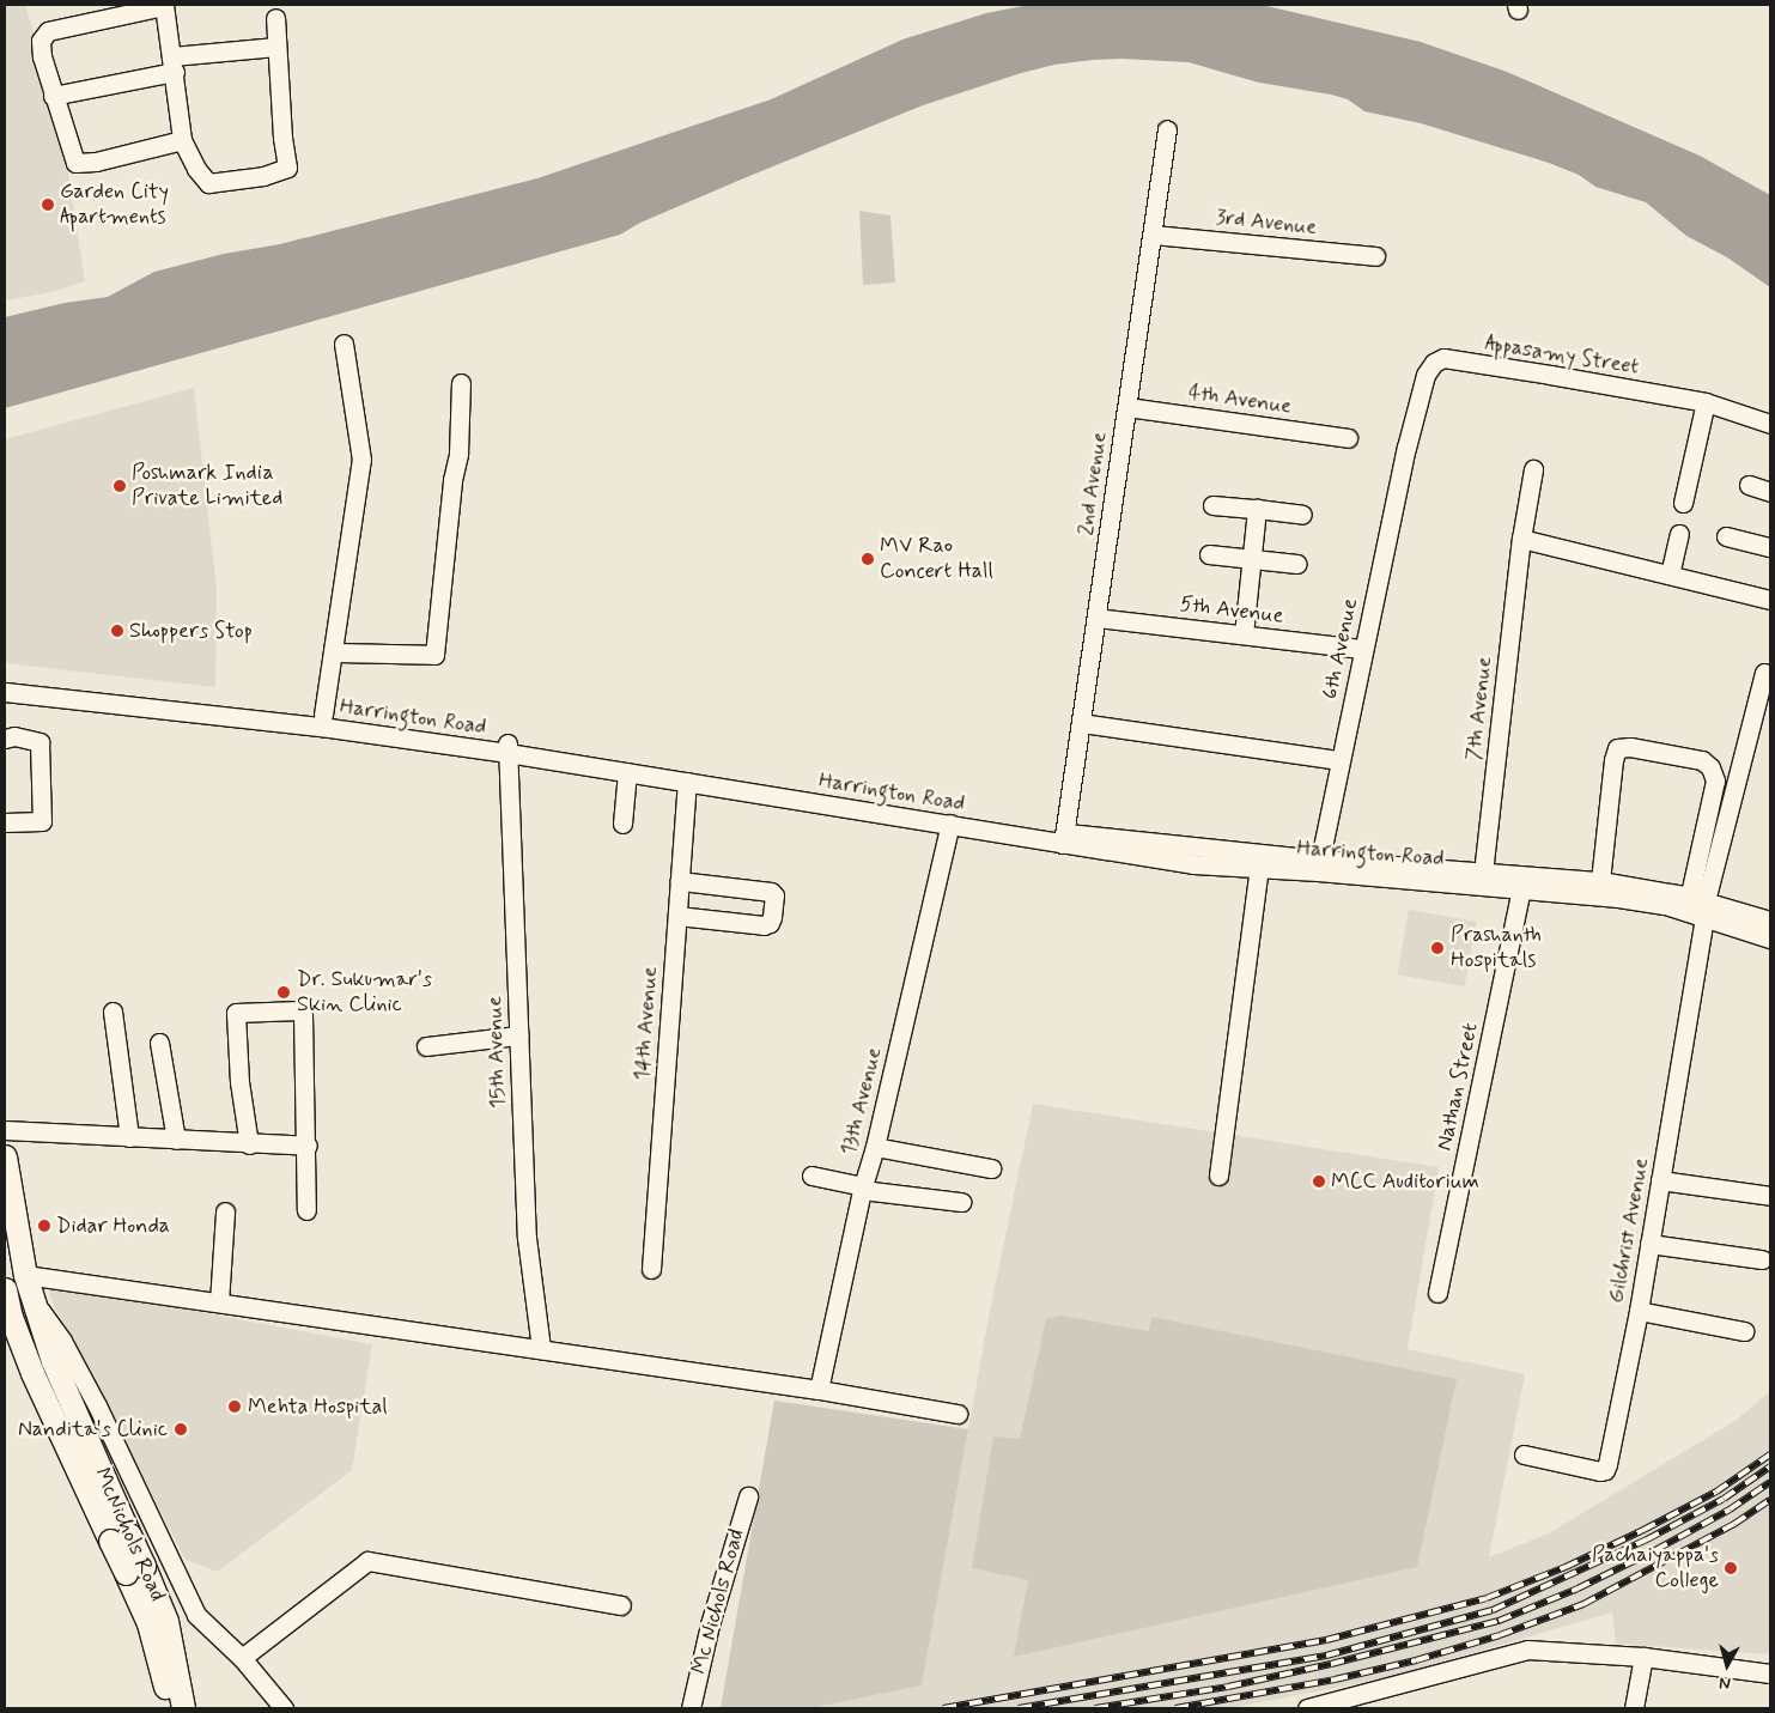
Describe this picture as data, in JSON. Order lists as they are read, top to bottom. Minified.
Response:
{"streets":{"main road":["McNichols Road"],"street":["3rd Avenue","Appasamy Street","4th Avenue","2nd Avenue","5th Avenue","6th Avenue","7th Avenue","Harrington Road","14th Avenue","15th Avenue","Nathan Street","13th Avenue","Gilchrist Avenue","Mc Nichols Road"]},"crossings":[["3rd Avenue","2nd Avenue"],["Appasamy Street","6th Avenue"],["4th Avenue","2nd Avenue"],["2nd Avenue","5th Avenue"],["2nd Avenue","Harrington Road"],["5th Avenue","6th Avenue"],["6th Avenue","Harrington Road"],["7th Avenue","Harrington Road"],["Harrington Road","14th Avenue"],["Harrington Road","15th Avenue"],["Harrington Road","Nathan Street"],["Harrington Road","13th Avenue"],["Harrington Road","Gilchrist Avenue"]],"places":["Garden City Apartments","Poshmark India Private Limited","MV Rao Concert Hall","Shoppers Stop","Prashanth Hospitals","Dr. Sukumar's Skin Clinic","MCC Auditorium","Didar Honda","Mehta Hospital","Nandita's Clinic","Pachaiyappa's College"],"north":"bottom"}
